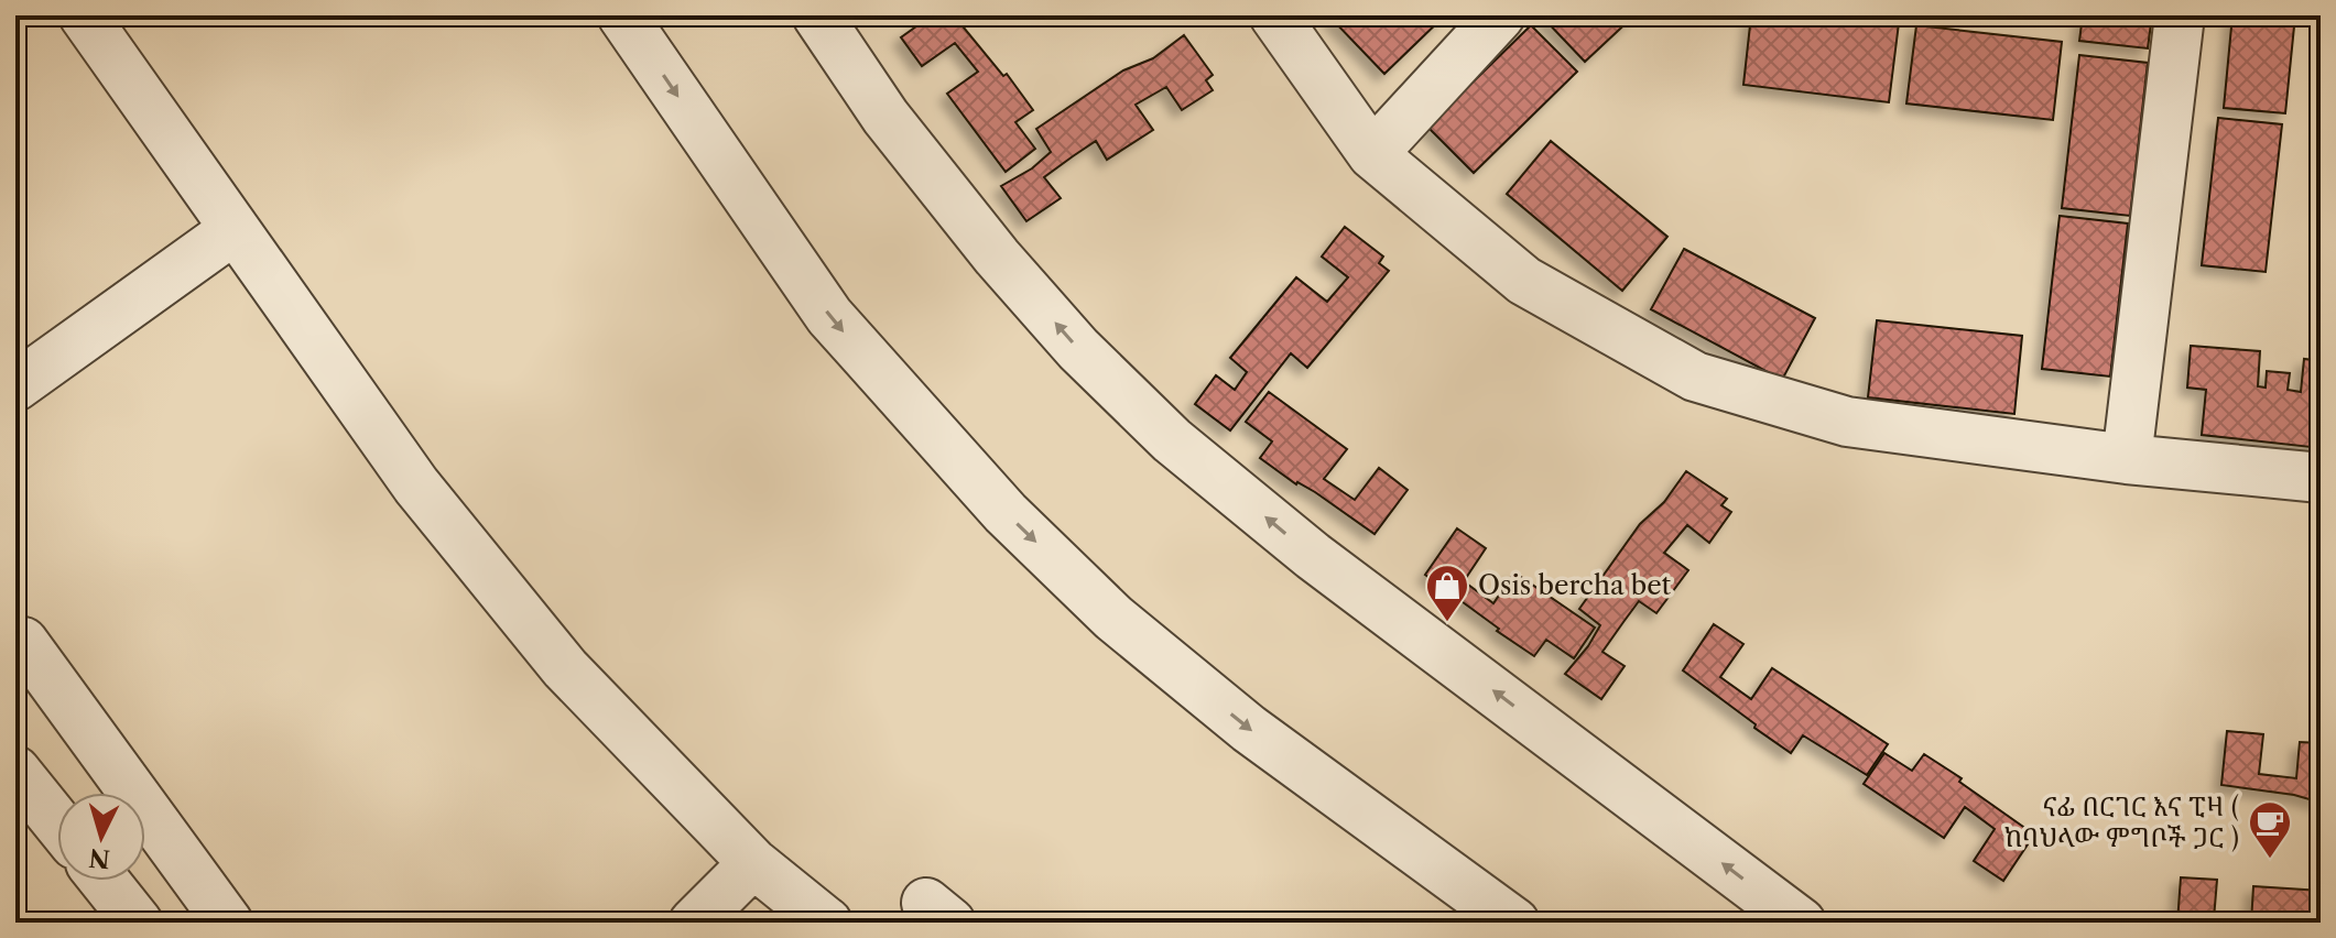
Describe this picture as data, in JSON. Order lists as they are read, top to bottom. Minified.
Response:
{"places":{"shop":["Osis bercha bet"],"cafe":["ናፊ በርገር እና ፒዛ ( ከባህላው ምግቦች ጋር )"]},"north":"bottom"}
